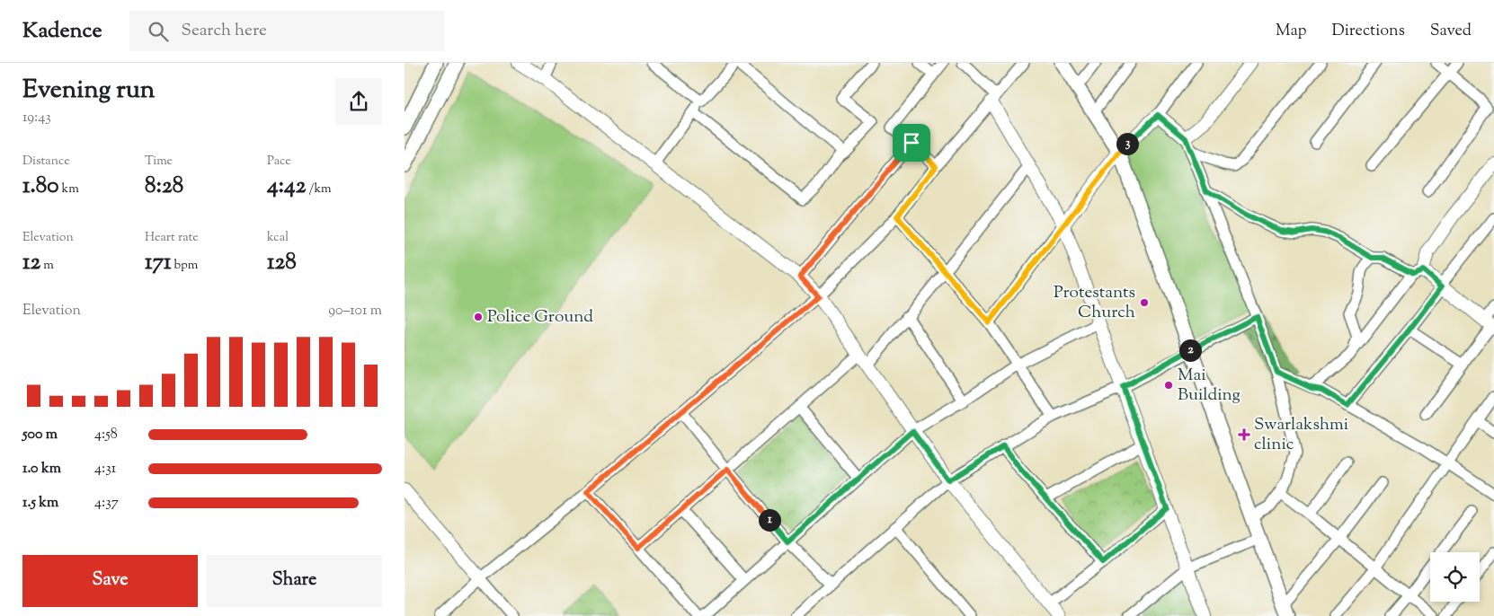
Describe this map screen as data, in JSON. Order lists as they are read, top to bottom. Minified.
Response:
{"places":{"other":["Protestants Church","Police Ground","Mai Building"],"health":["Swarlakshmi clinic"]},"page":{"header":"Kadence","search":"Search here","nav":["Map","Directions","Saved"],"heading":["Evening run","19:43"],"pins":["3","2","1"],"stats":[["Distance","1.80 km"],["Time","8:28"],["Pace","4:42 /km"],["Elevation","12 m"],["Heart rate","171 bpm"],["kcal","128"]],"chart":["Elevation","90–101 m"],"list":[{"name":"500 m","note":"4:58"},{"name":"1.0 km","note":"4:31"},{"name":"1.5 km","note":"4:37"}],"buttons":["Save","Share"]}}
